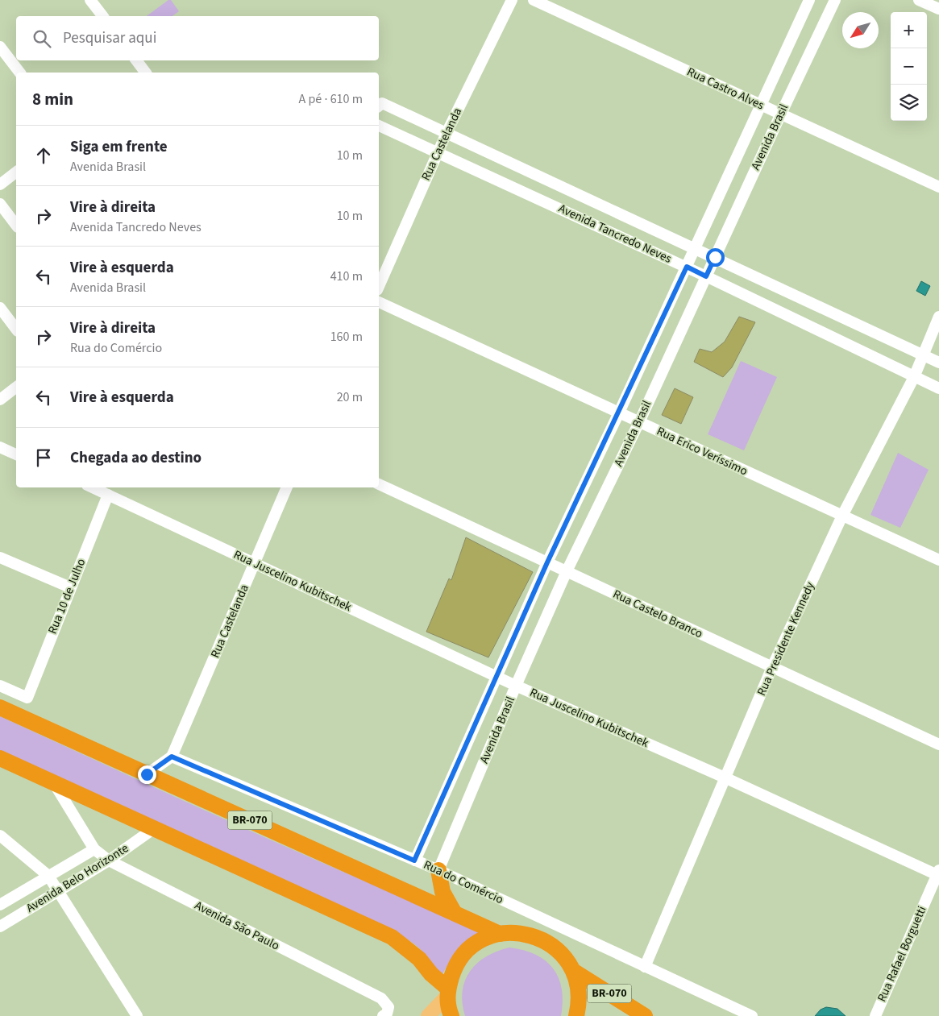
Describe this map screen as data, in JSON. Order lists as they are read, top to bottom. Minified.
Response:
{"streets":{"highway":["BR-070"],"street":["Rua Castro Alves","Avenida Brasil","Rua Castelanda","Avenida Tancredo Neves","Rua Erico Veríssimo","Rua Juscelino Kubitschek","Rua 10 de Julho","Rua Castelo Branco","Rua Presidente Kennedy","Avenida Belo Horizonte","Rua do Comércio","Avenida São Paulo","Rua Rafael Borguetti"]},"crossings":[["Rua Castro Alves","Avenida Brasil"],["Avenida Brasil","Avenida Tancredo Neves"],["Avenida Brasil","Rua Erico Veríssimo"],["Avenida Brasil","Rua Juscelino Kubitschek"],["Avenida Brasil","Rua Castelo Branco"],["Avenida Brasil","Rua do Comércio"],["Rua Castelanda","Avenida Tancredo Neves"],["Rua Castelanda","Rua Juscelino Kubitschek"],["Rua Castelanda","Rua do Comércio"],["Avenida Tancredo Neves","Rua Presidente Kennedy"],["Rua Erico Veríssimo","Rua Presidente Kennedy"],["Rua Juscelino Kubitschek","Rua 10 de Julho"],["Rua Juscelino Kubitschek","Rua Presidente Kennedy"],["Rua Juscelino Kubitschek","Rua Rafael Borguetti"],["Rua Castelo Branco","Rua Presidente Kennedy"],["Rua Presidente Kennedy","Rua do Comércio"],["Avenida Belo Horizonte","Avenida São Paulo"]],"north":"bottom left","page":{"map_buttons":["+","−"],"search":"Pesquisar aqui","heading":["8 min","A pé · 610 m"],"list":[["Siga em frente","Avenida Brasil","10 m"],["Vire à direita","Avenida Tancredo Neves","10 m"],["Vire à esquerda","Avenida Brasil","410 m"],["Vire à direita","Rua do Comércio","160 m"],["Vire à esquerda","20 m"],"Chegada ao destino"]}}
